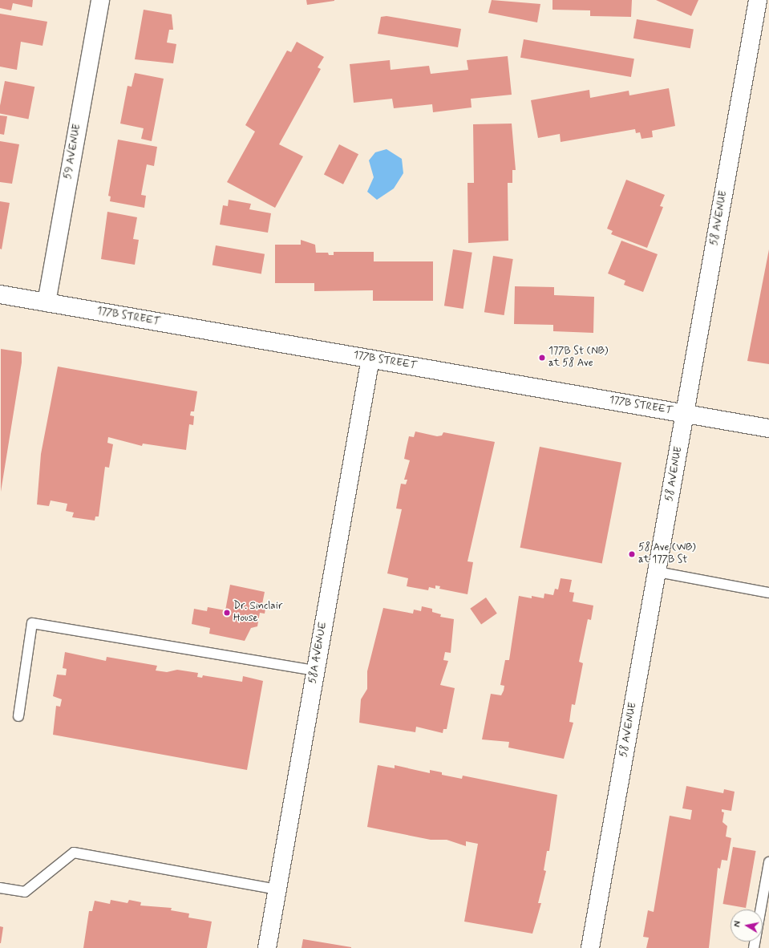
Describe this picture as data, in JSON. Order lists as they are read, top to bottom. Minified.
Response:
{"streets":{"street":["59 AVENUE","58 AVENUE","177B STREET","58A AVENUE"]},"crossings":[["59 AVENUE","177B STREET"],["58 AVENUE","177B STREET"],["177B STREET","58A AVENUE"]],"places":["177B St (NB) at 58 Ave","58 Ave (WB) at 177B St","Dr. Sinclair House"],"north":"left"}
